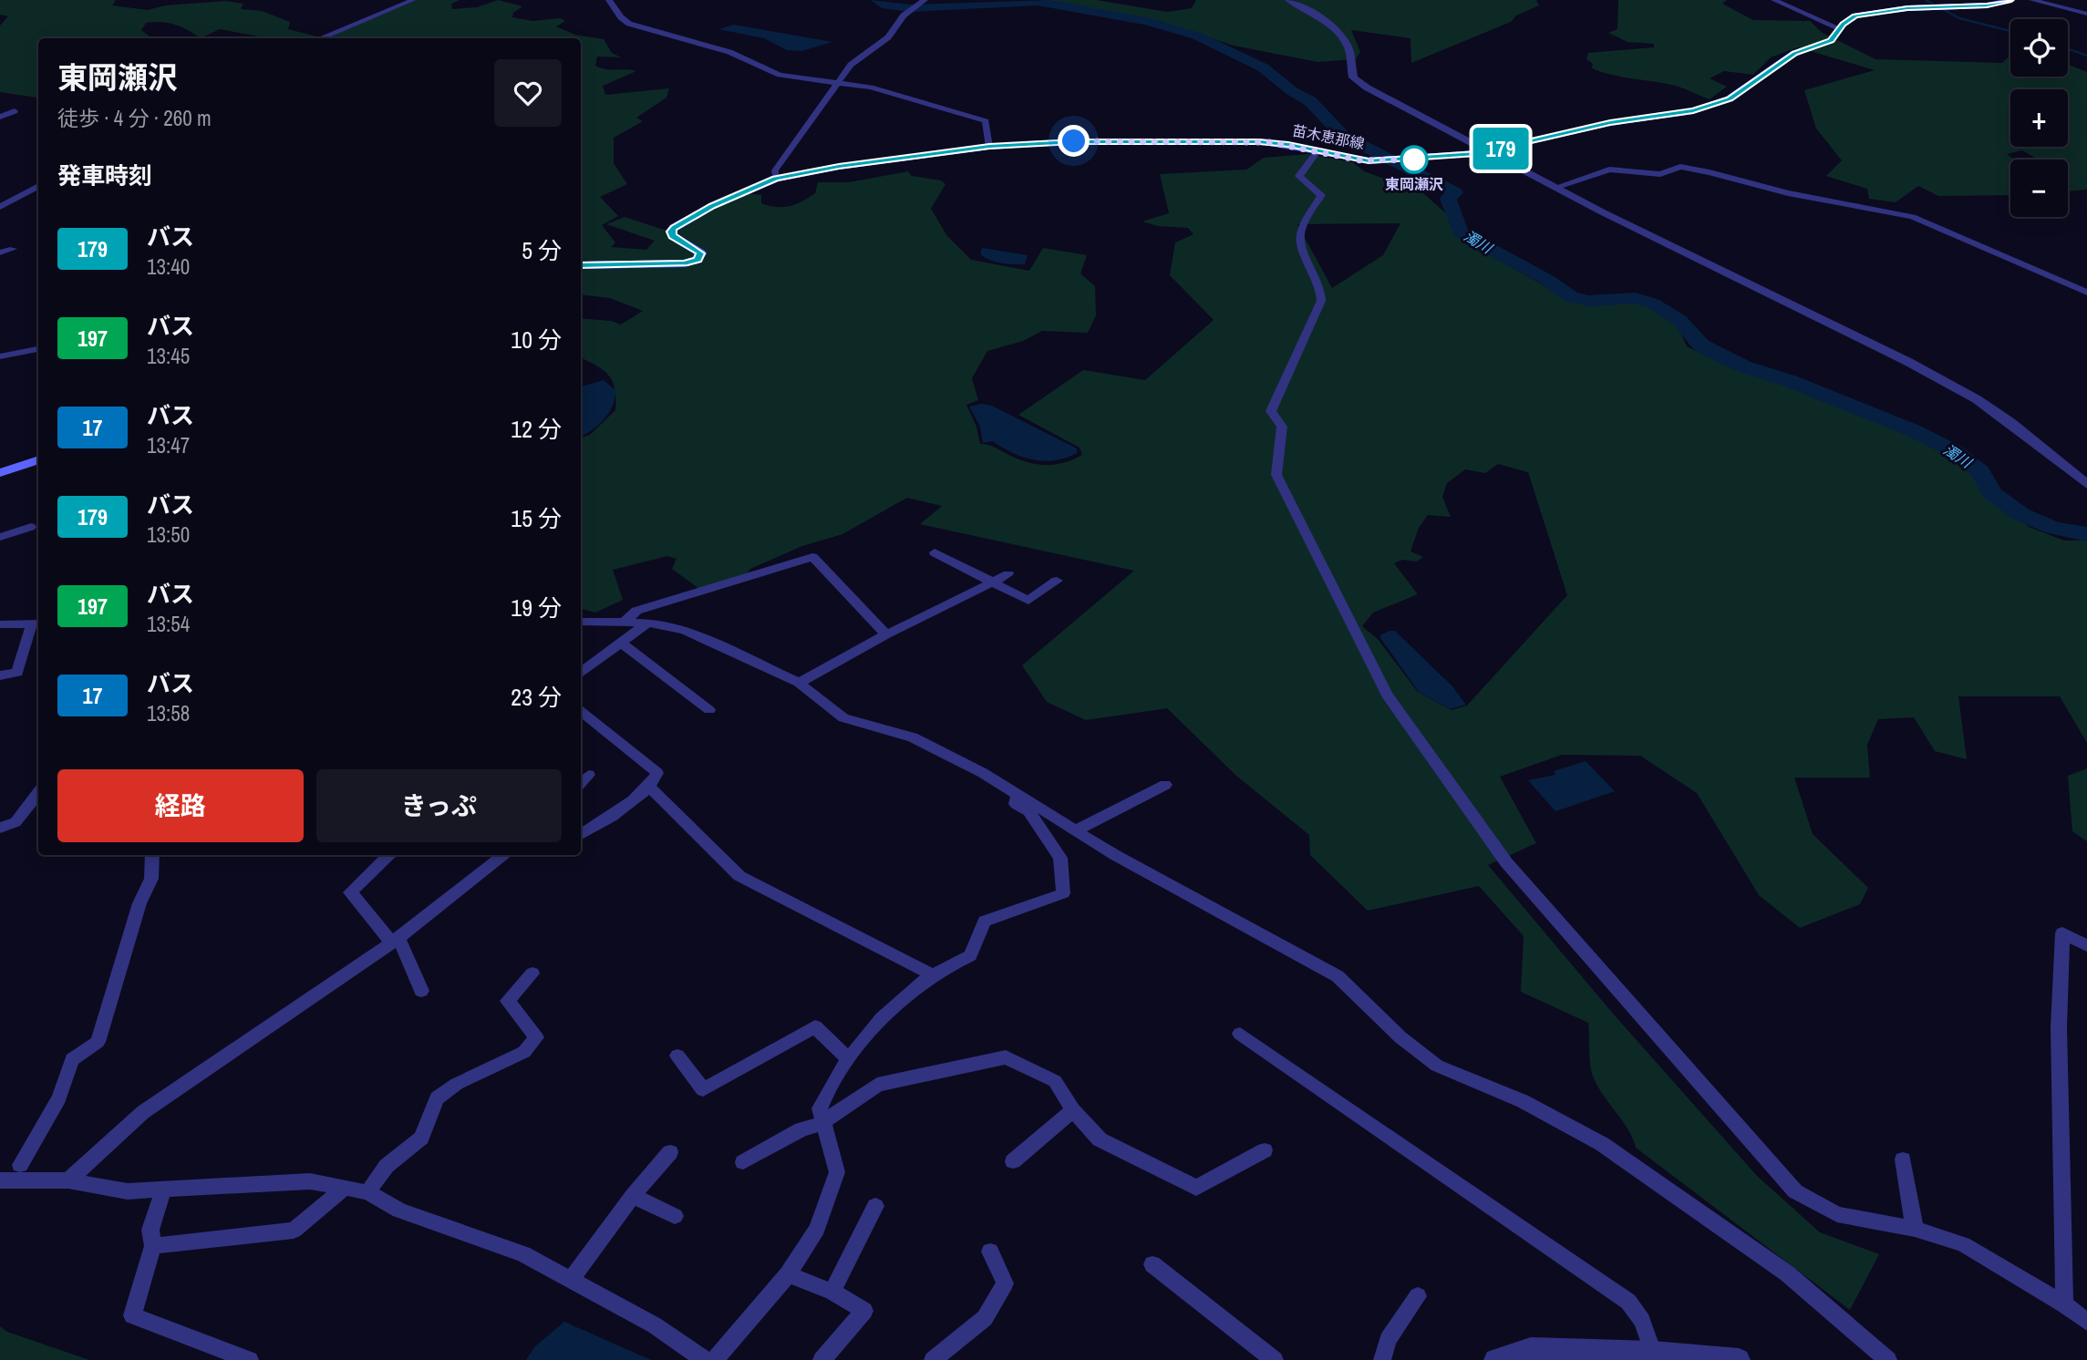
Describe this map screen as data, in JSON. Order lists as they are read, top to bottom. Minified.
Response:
{"streets":{"main road":["苗木恵那線"]},"water":["濁川"],"places":["東岡瀬沢"],"lines":["bus line 179"],"page":{"on_map":"179","map_buttons":["+","−"],"heading":[["東岡瀬沢","徒歩 · 4 分 · 260 m"],"発車時刻"],"list":[{"mark":"179","name":"バス","note":"13:40","value":"5 分"},{"mark":"197","name":"バス","note":"13:45","value":"10 分"},{"mark":"17","name":"バス","note":"13:47","value":"12 分"},{"mark":"179","name":"バス","note":"13:50","value":"15 分"},{"mark":"197","name":"バス","note":"13:54","value":"19 分"},{"mark":"17","name":"バス","note":"13:58","value":"23 分"}],"buttons":["経路","きっぷ"]}}
